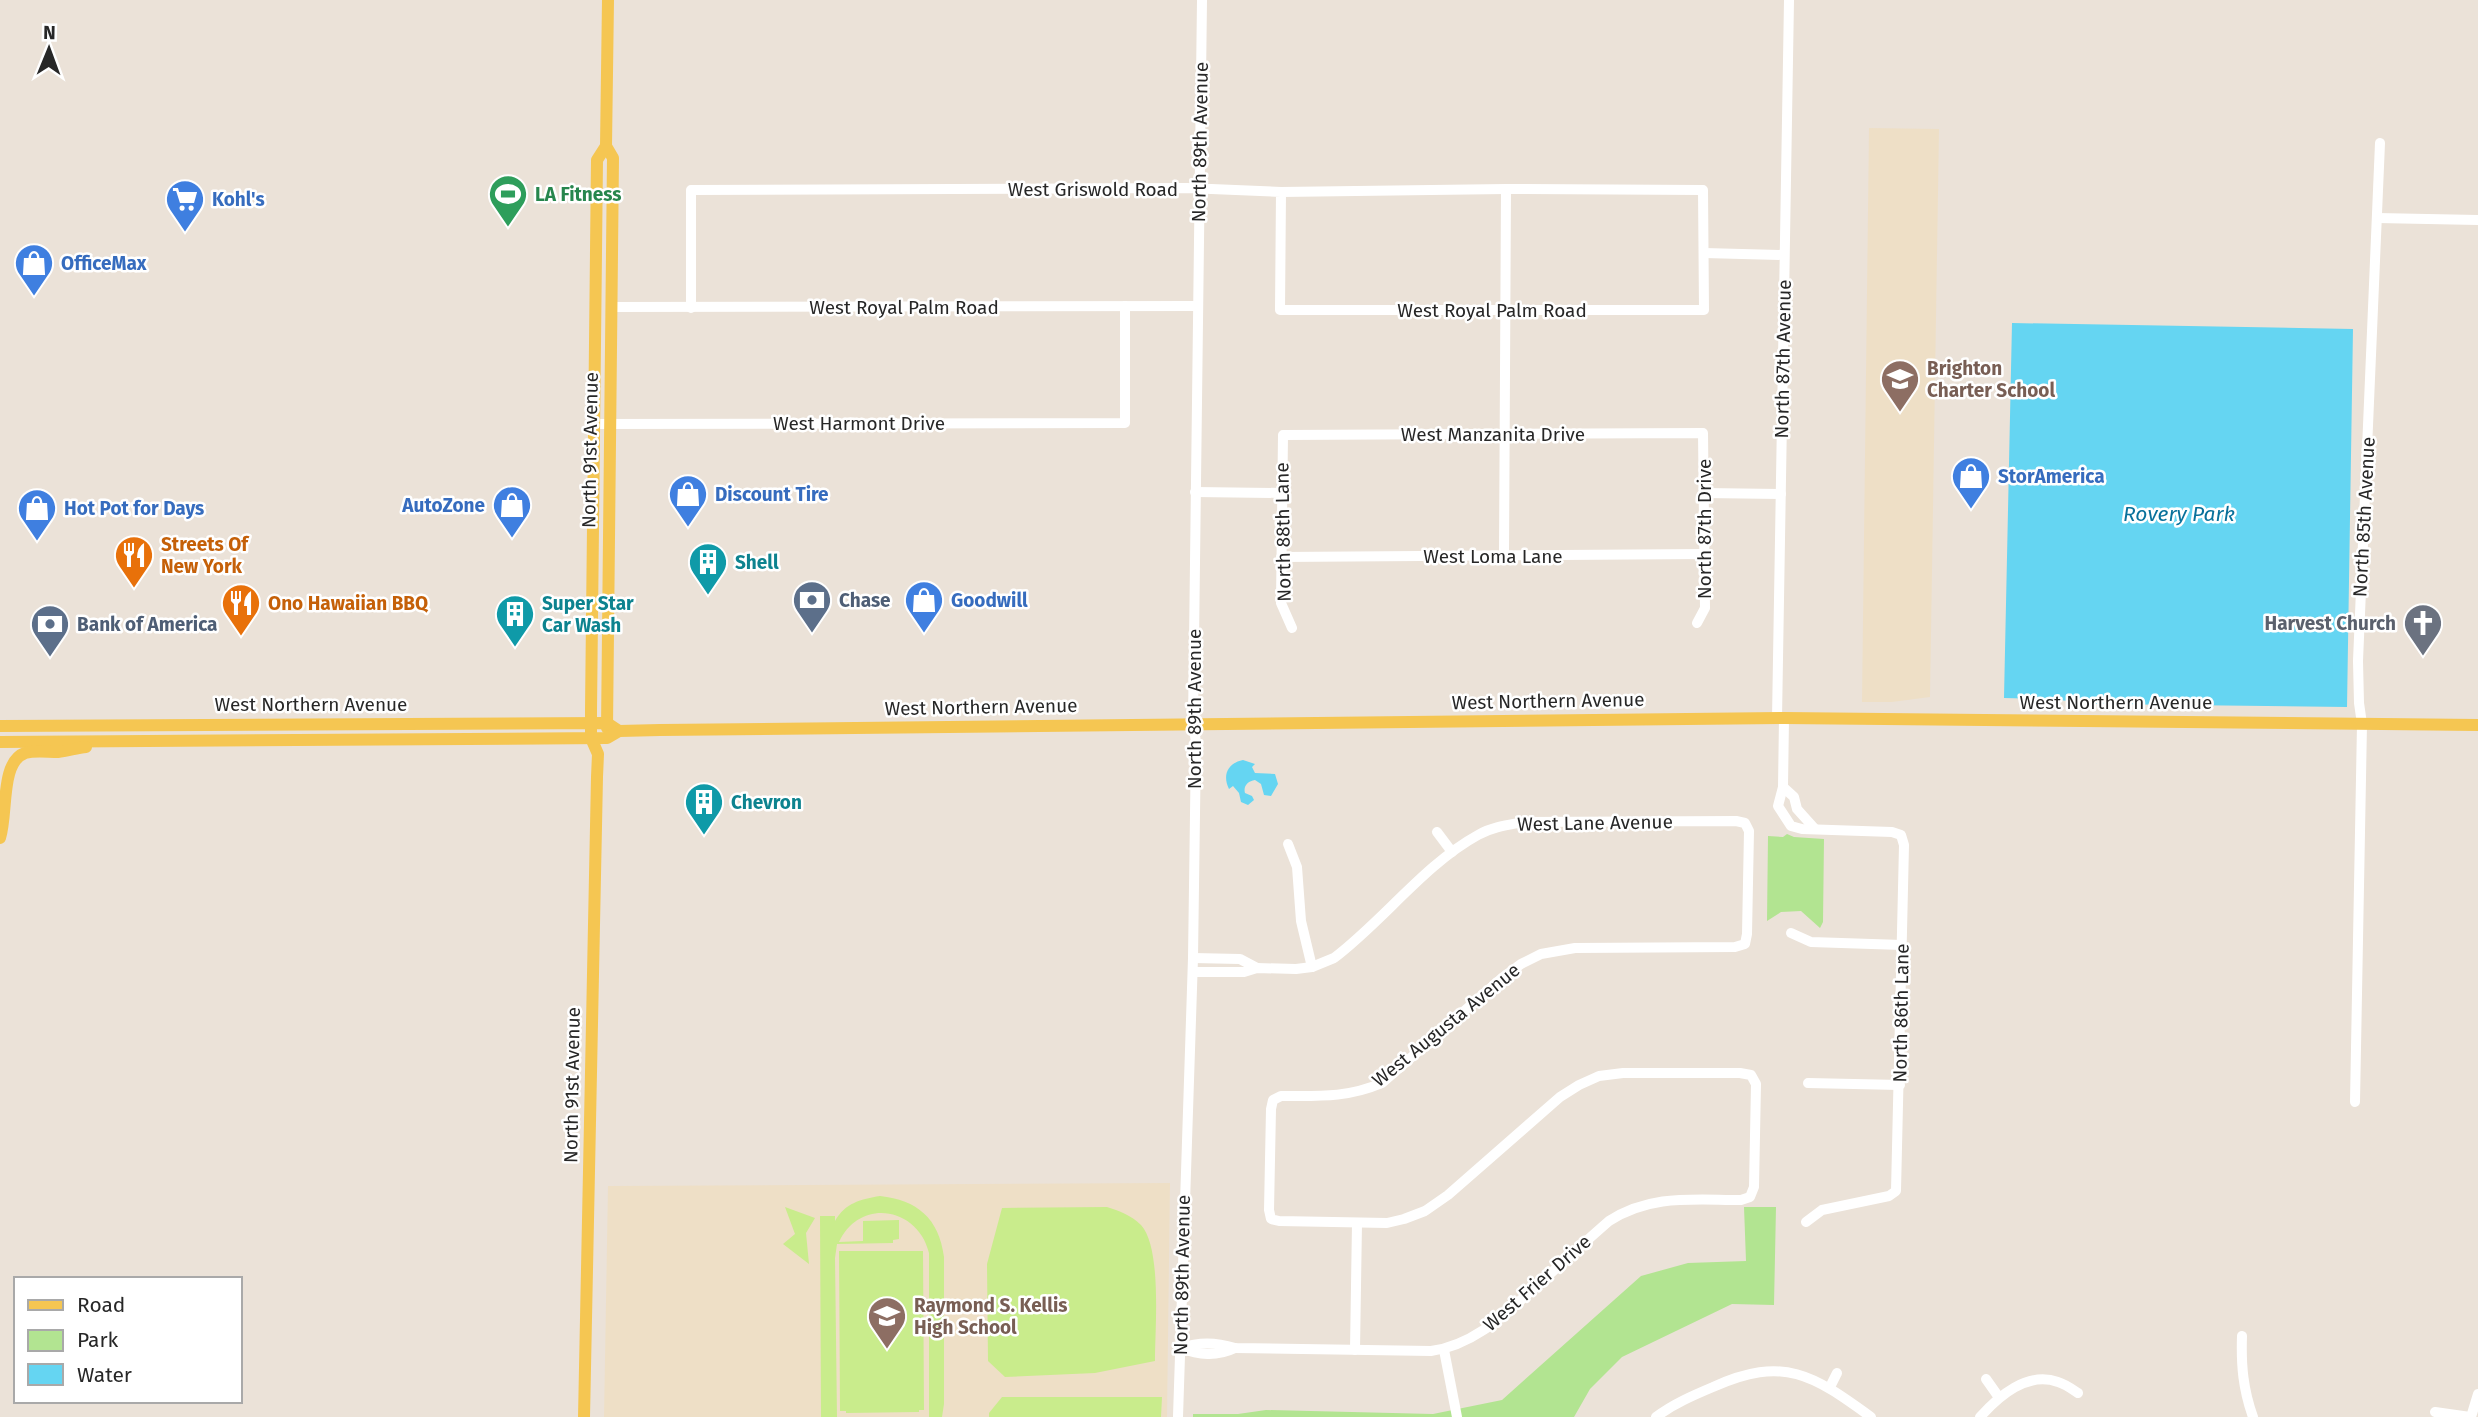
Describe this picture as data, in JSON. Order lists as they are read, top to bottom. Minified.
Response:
{"streets":{"main road":["North 91st Avenue","West Northern Avenue"],"street":["North 89th Avenue","West Griswold Road","West Royal Palm Road","North 87th Avenue","West Harmont Drive","West Manzanita Drive","North 85th Avenue","North 87th Drive","North 88th Lane","West Loma Lane","West Lane Avenue","North 86th Lane","West Augusta Avenue","West Frier Drive"]},"crossings":[["North 89th Avenue","West Griswold Road"],["North 89th Avenue","West Royal Palm Road"],["North 89th Avenue","West Northern Avenue"],["North 89th Avenue","West Lane Avenue"],["North 89th Avenue","West Frier Drive"],["West Griswold Road","West Royal Palm Road"],["West Royal Palm Road","West Harmont Drive"],["West Royal Palm Road","North 91st Avenue"],["North 87th Avenue","West Northern Avenue"],["West Harmont Drive","North 91st Avenue"],["West Manzanita Drive","North 87th Drive"],["West Manzanita Drive","North 88th Lane"],["North 91st Avenue","West Northern Avenue"],["North 85th Avenue","West Northern Avenue"],["North 87th Drive","West Loma Lane"],["North 88th Lane","West Loma Lane"],["West Lane Avenue","West Augusta Avenue"],["West Augusta Avenue","West Frier Drive"]],"water":["Rovery Park"],"places":{"sports":["LA Fitness"],"supermarket":["Kohl's"],"shop":["OfficeMax","StorAmerica","Discount Tire","AutoZone","Hot Pot for Days","Goodwill"],"school or university":["Brighton Charter School","Raymond S. Kellis High School"],"restaurant":["Streets Of New York","Ono Hawaiian BBQ"],"building":["Shell","Super Star Car Wash","Chevron"],"bank":["Chase","Bank of America"],"church":["Harvest Church"]},"legend":["Road","Park","Water"],"north":"top"}
